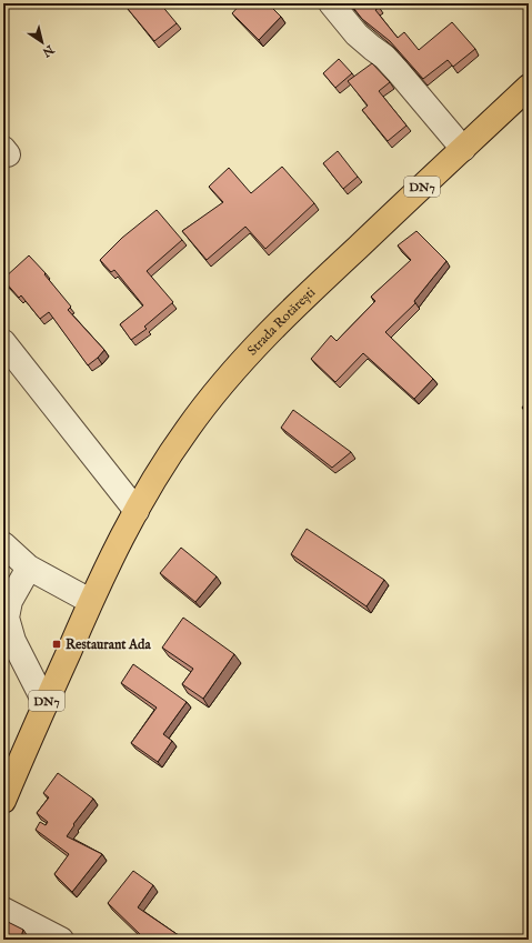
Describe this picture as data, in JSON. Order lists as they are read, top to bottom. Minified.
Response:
{"streets":{"highway":["DN7","Strada Rotărești"]},"crossings":[["DN7","Strada Rotărești"]],"places":{"transit":["Restaurant Ada"]},"north":"bottom right"}
